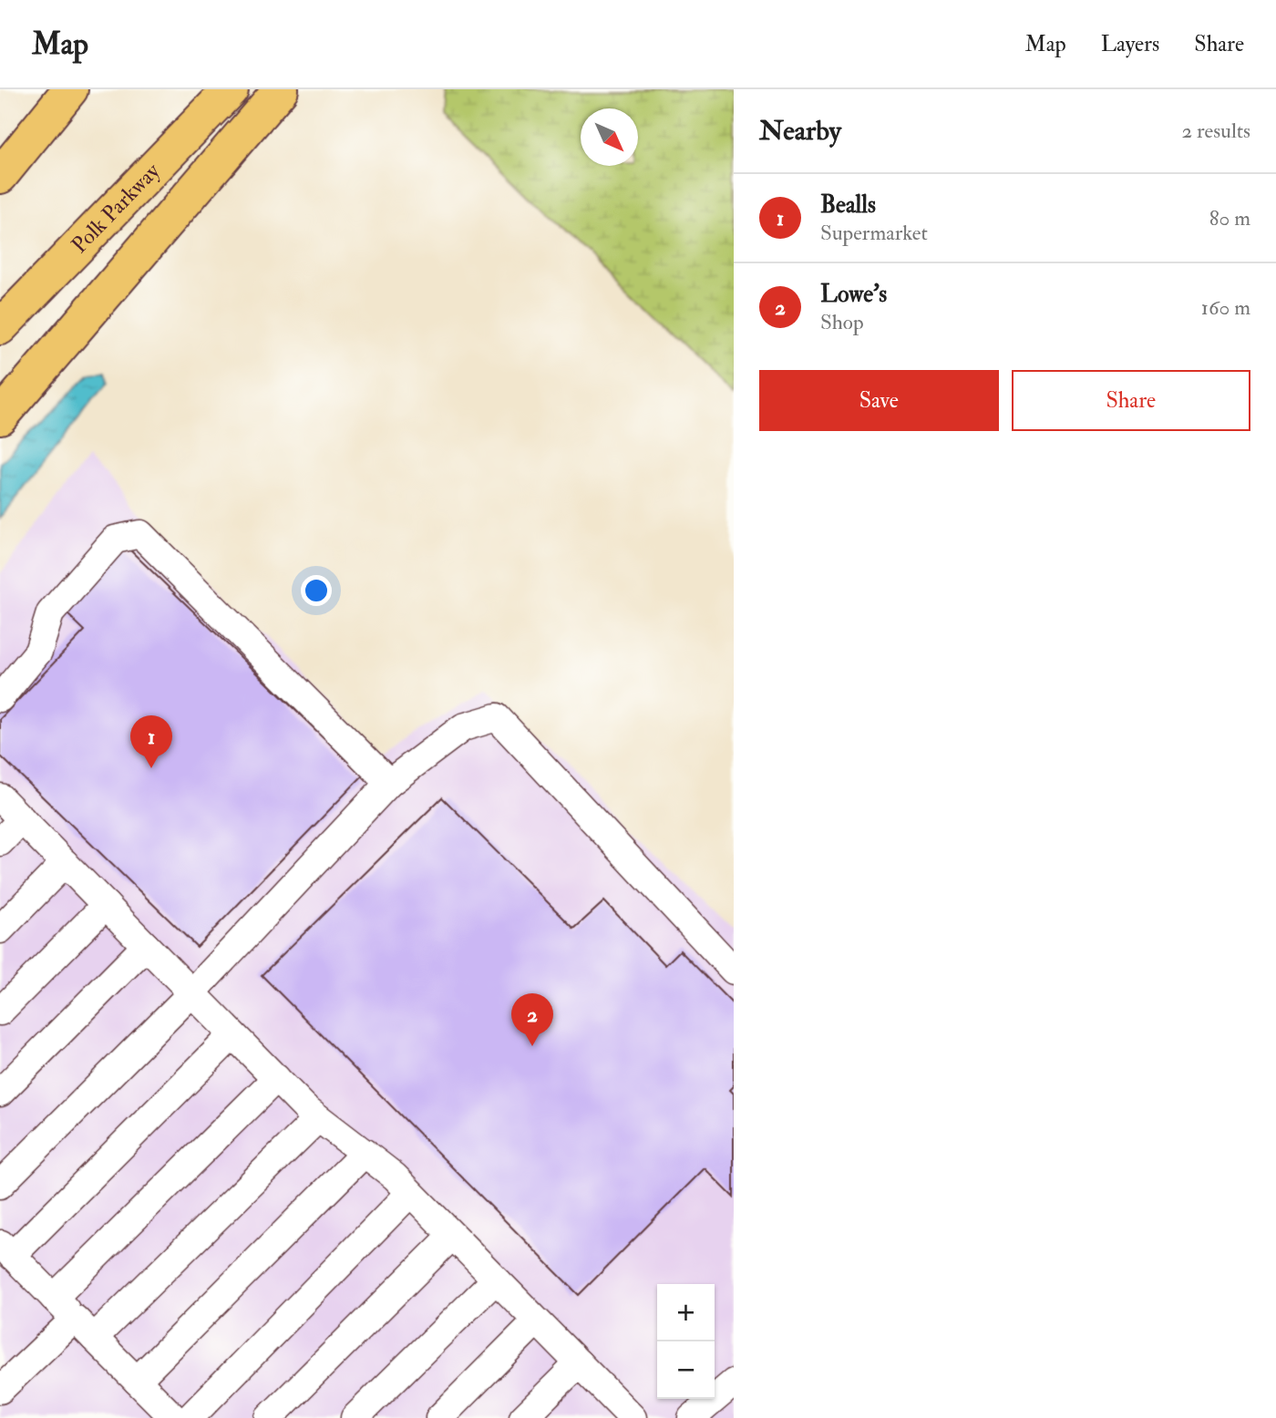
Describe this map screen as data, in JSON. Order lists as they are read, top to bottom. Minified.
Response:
{"streets":{"highway":["Polk Parkway"]},"north":"bottom right","page":{"header":"Map","nav":["Map","Layers","Share"],"heading":["Nearby","2 results"],"list":[{"mark":"1","name":"Bealls","note":"Supermarket","value":"80 m"},{"mark":"2","name":"Lowe's","note":"Shop","value":"160 m"}],"buttons":["Save","Share"],"pins":["1","2"],"map_buttons":["+","−"]}}
